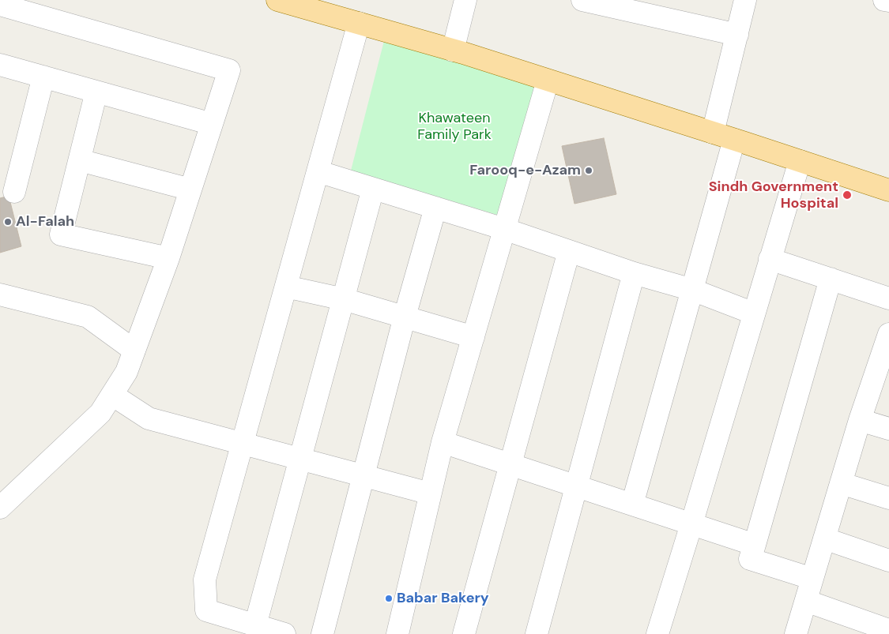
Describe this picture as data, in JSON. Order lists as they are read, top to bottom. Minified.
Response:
{"parks":["Khawateen Family Park"],"places":["Farooq-e-Azam","Sindh Government Hospital","Al-Falah","Babar Bakery"]}
